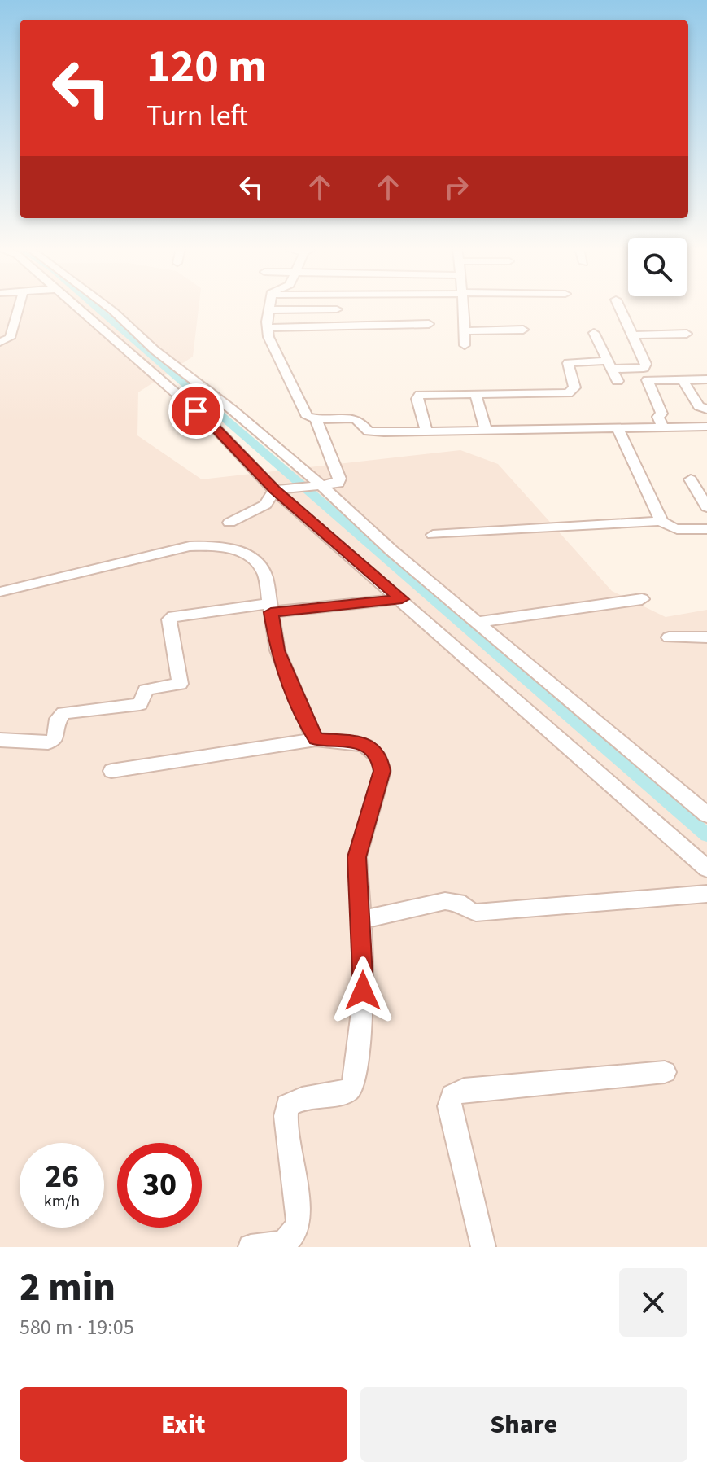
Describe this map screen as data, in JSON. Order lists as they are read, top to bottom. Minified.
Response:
{"page":{"turn":["120 m","Turn left"],"speed":"26 km/h","limit":"30","heading":["2 min","580 m · 19:05"],"buttons":["Exit","Share"]}}
